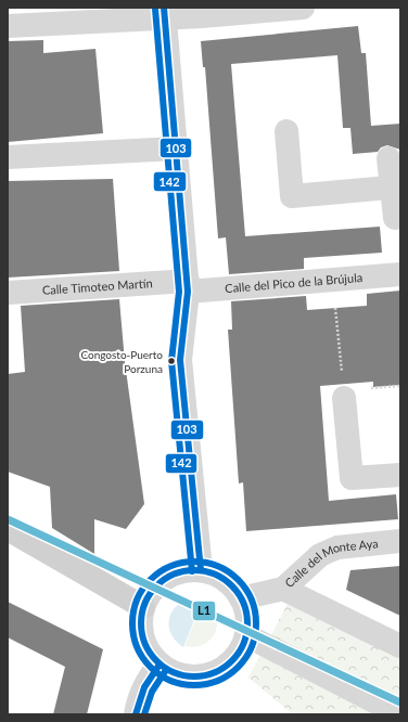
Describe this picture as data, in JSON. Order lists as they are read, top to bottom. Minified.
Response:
{"streets":{"street":["Calle del Pico de la Brújula","Calle Timoteo Martín","Calle del Monte Aya"]},"crossings":[["Calle del Pico de la Brújula","Calle Timoteo Martín"]],"places":["Congosto-Puerto Porzuna"],"lines":["transit line 103","transit line 142","transit line L1"]}
